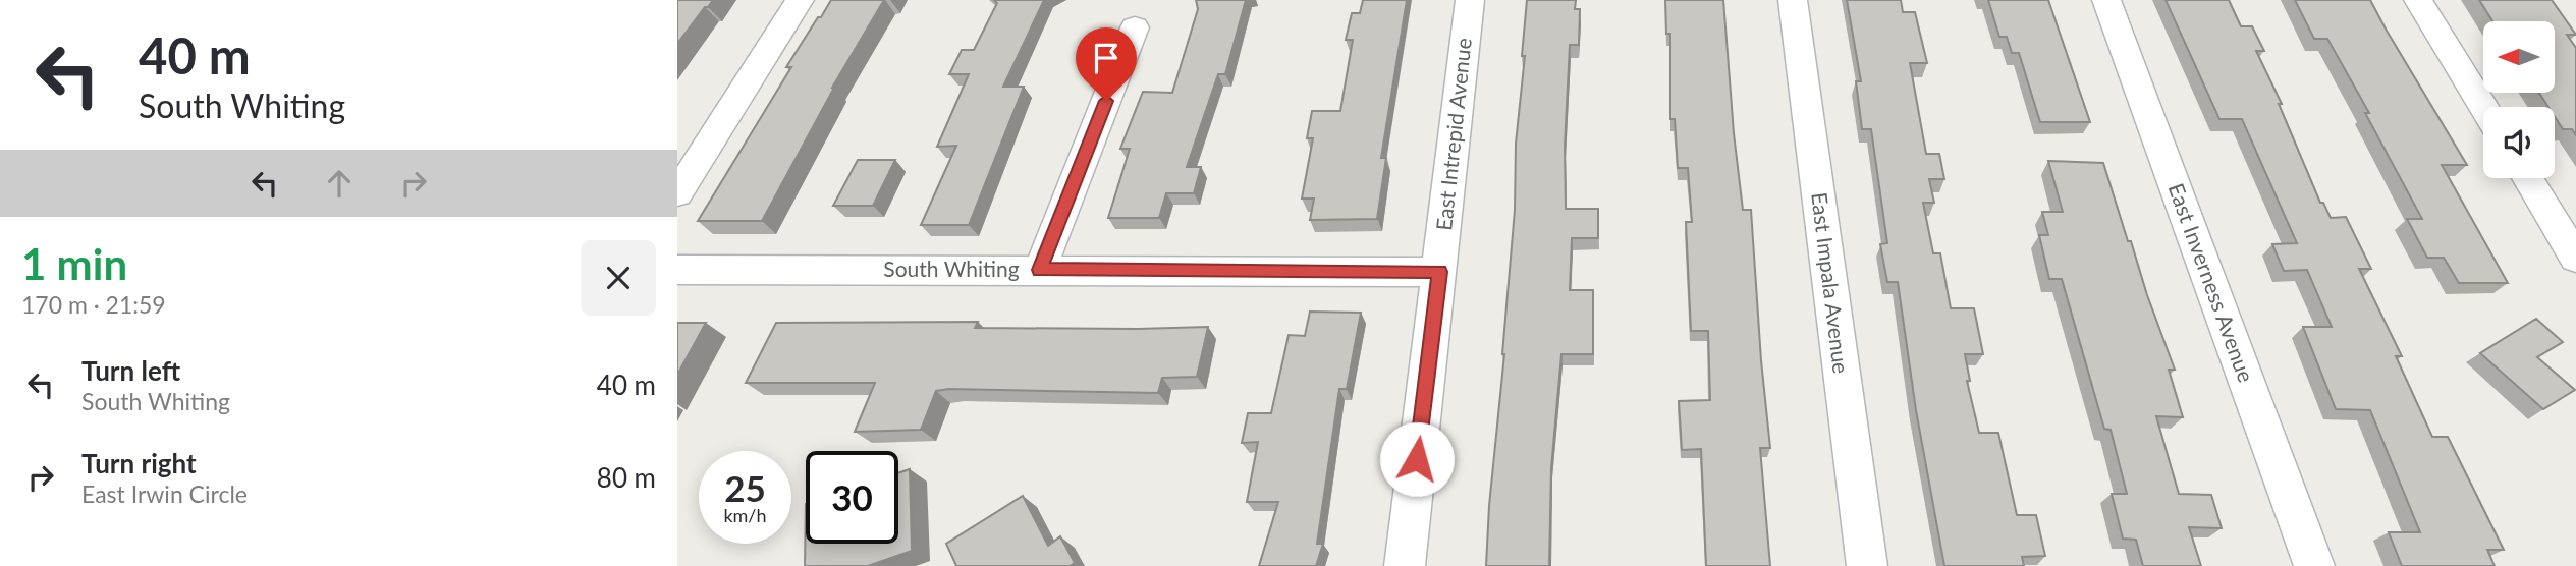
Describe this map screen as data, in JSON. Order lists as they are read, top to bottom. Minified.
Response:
{"streets":{"street":["East Intrepid Avenue","South Whiting","East Impala Avenue","East Inverness Avenue"]},"crossings":[["East Intrepid Avenue","South Whiting"]],"north":"left","page":{"turn":["40 m","South Whiting"],"heading":["1 min","170 m · 21:59"],"list":[{"name":"Turn left","note":"South Whiting","value":"40 m"},{"name":"Turn right","note":"East Irwin Circle","value":"80 m"}],"speed":"25 km/h","limit":"30"}}
